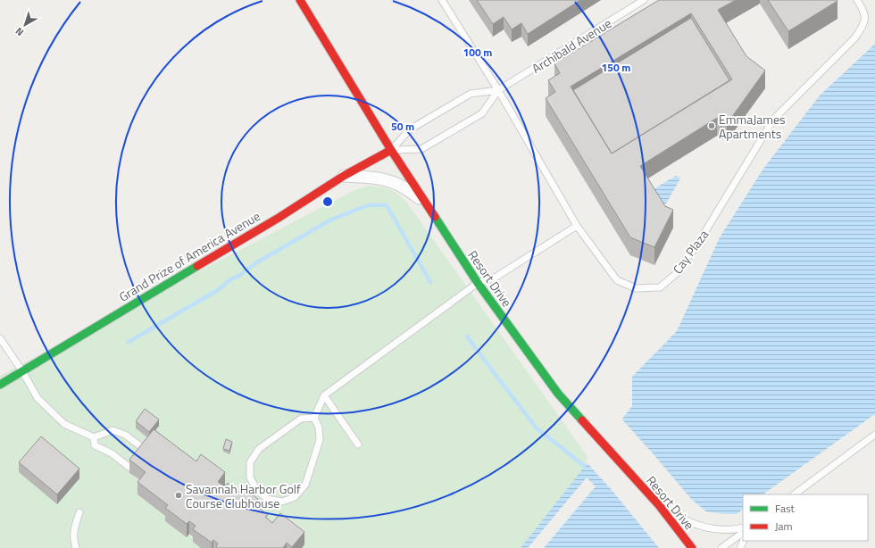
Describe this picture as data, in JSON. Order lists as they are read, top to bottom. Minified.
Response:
{"streets":{"street":["Grand Prize of America Avenue","Resort Drive"],"lane":["Archibald Avenue","Cay Plaza"]},"crossings":[["Archibald Avenue","Cay Plaza"],["Archibald Avenue","Grand Prize of America Avenue"],["Archibald Avenue","Resort Drive"],["Grand Prize of America Avenue","Resort Drive"]],"places":["EmmaJames Apartments","Savannah Harbor Golf Course Clubhouse"],"legend":["Fast","Jam"],"north":"bottom left","rings":["100 m","150 m","50 m"]}
